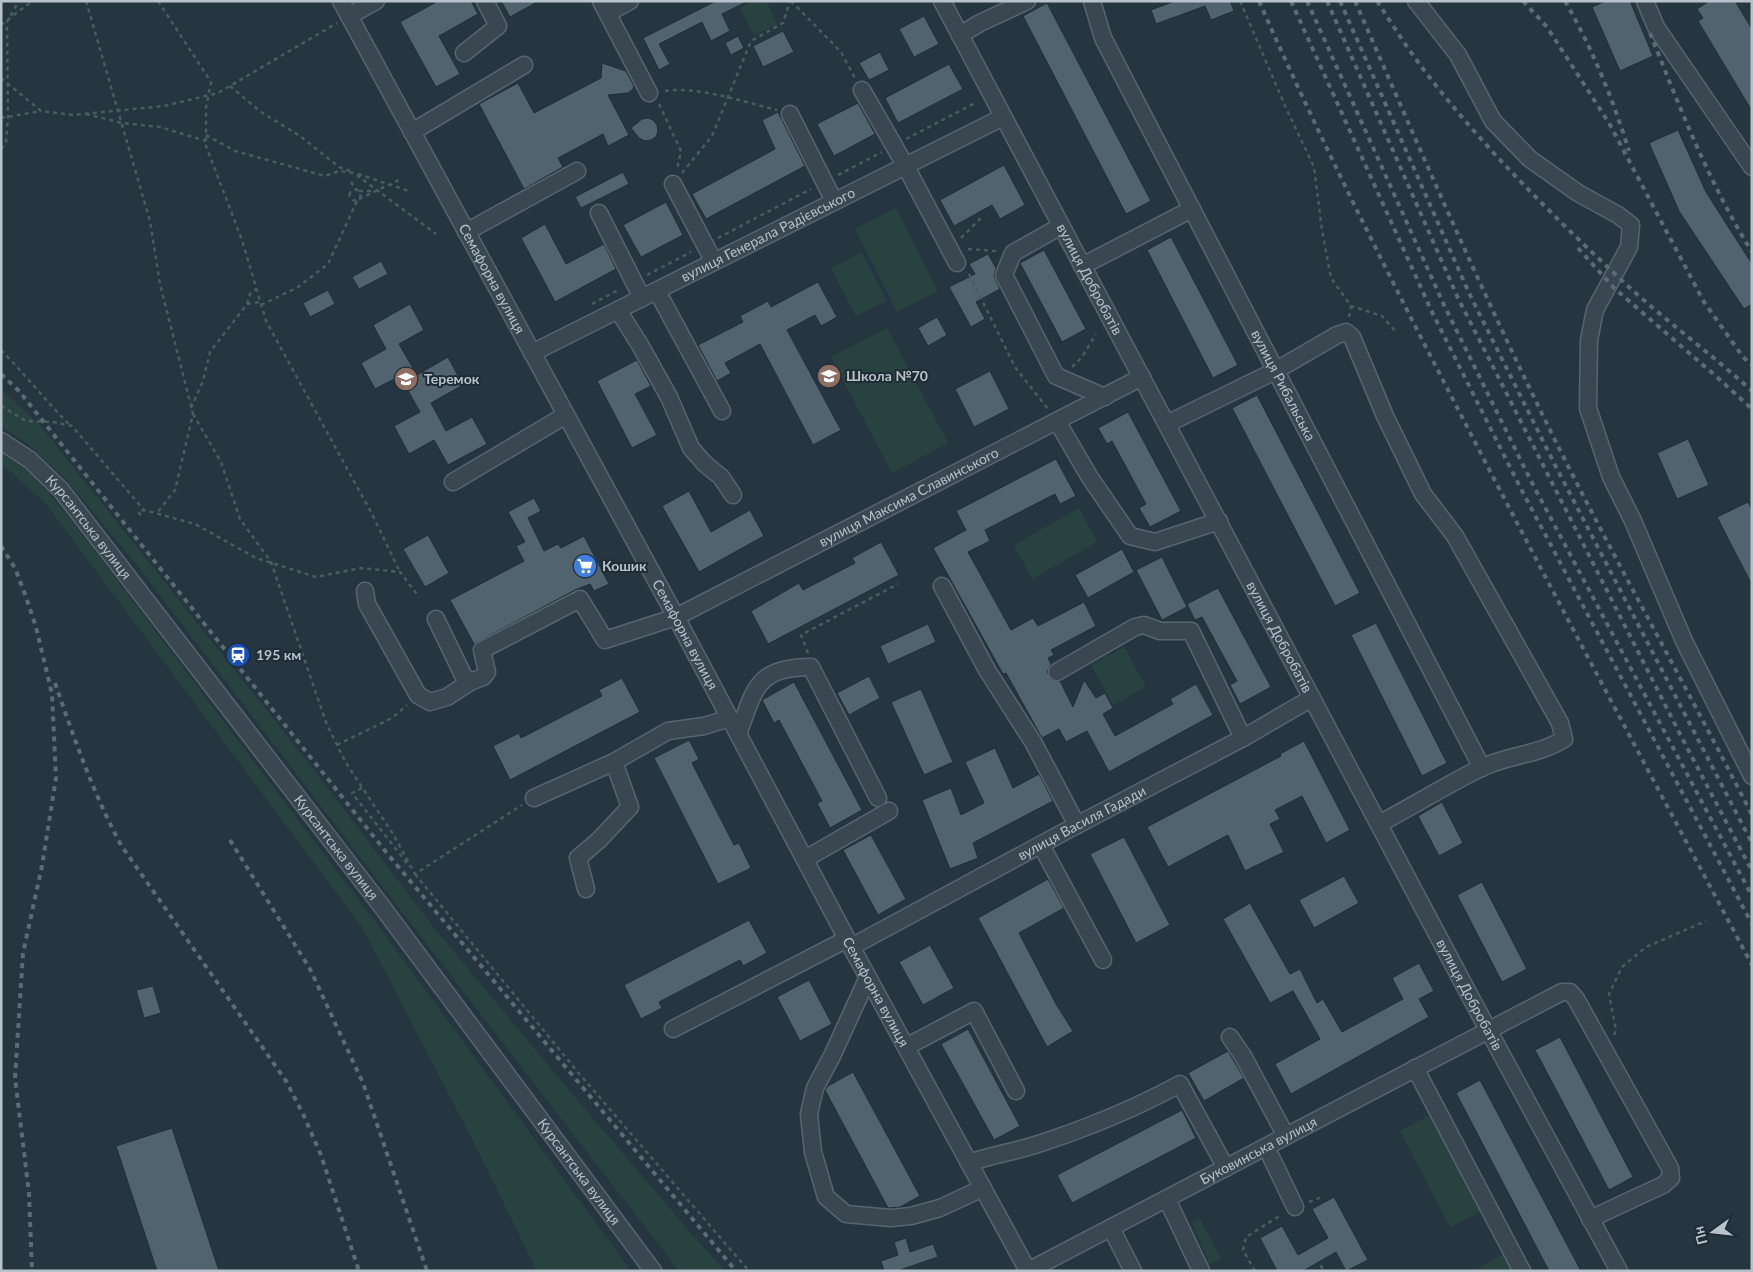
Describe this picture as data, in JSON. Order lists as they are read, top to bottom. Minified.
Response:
{"streets":{"street":["вулиця Генерала Радієвського","вулиця Добробатів","Семафорна вулиця","вулиця Рибальська","вулиця Максима Славинського","Курсантська вулиця","вулиця Василя Гадади","Буковинська вулиця"]},"crossings":[["вулиця Генерала Радієвського","вулиця Добробатів"],["вулиця Генерала Радієвського","Семафорна вулиця"],["вулиця Добробатів","вулиця Максима Славинського"],["вулиця Добробатів","вулиця Василя Гадади"],["вулиця Добробатів","Буковинська вулиця"],["Семафорна вулиця","вулиця Максима Славинського"],["Семафорна вулиця","вулиця Василя Гадади"],["Семафорна вулиця","Буковинська вулиця"]],"places":{"school or university":["Школа №70","Теремок"],"supermarket":["Кошик"],"station":["195 км"]},"north":"left"}
